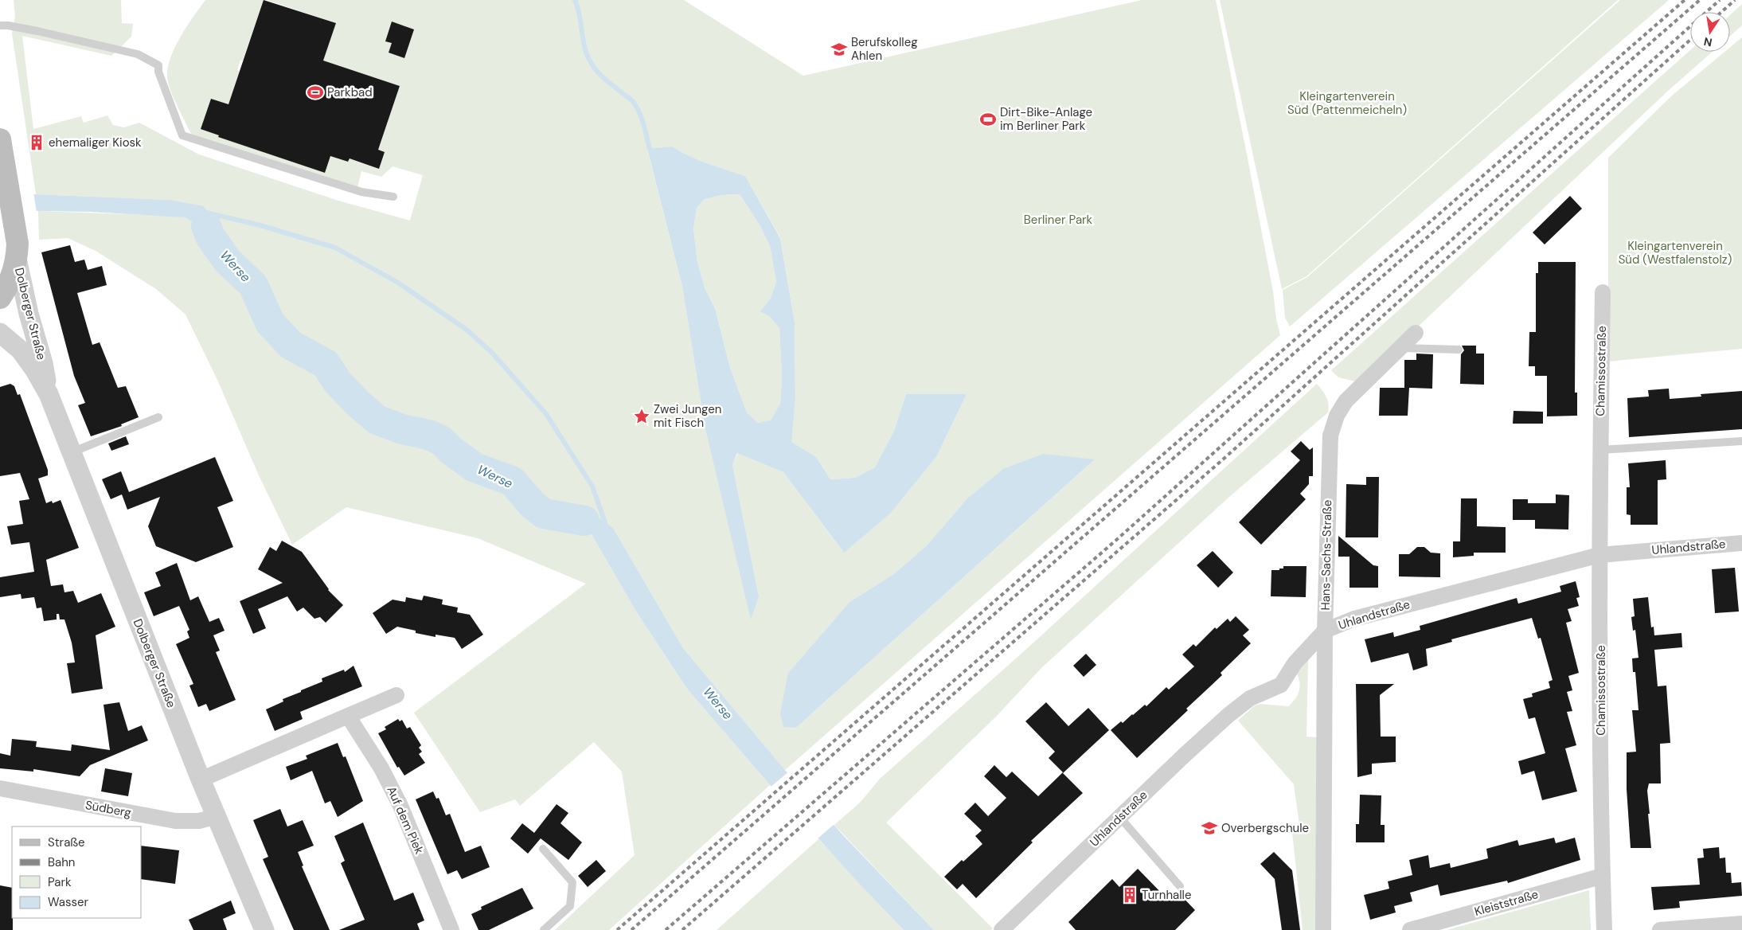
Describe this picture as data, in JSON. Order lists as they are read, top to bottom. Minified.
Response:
{"streets":{"main road":["Dolberger Straße"],"street":["Chamissostraße","Uhlandstraße","Hans-Sachs-Straße","Südberg","Auf dem Piek","Kleiststraße"]},"crossings":[["Dolberger Straße","Südberg"],["Chamissostraße","Uhlandstraße"],["Chamissostraße","Kleiststraße"],["Uhlandstraße","Hans-Sachs-Straße"]],"water":["Werse"],"parks":["Kleingartenverein Süd (Pattenmeicheln)","Berliner Park","Kleingartenverein Süd (Westfalenstolz)"],"places":{"school or university":["Berufskolleg Ahlen","Overbergschule"],"sports":["Parkbad","Dirt-Bike-Anlage im Berliner Park"],"building":["ehemaliger Kiosk","Turnhalle"],"place":["Zwei Jungen mit Fisch"]},"legend":["Straße","Bahn","Park","Wasser"],"north":"bottom"}
